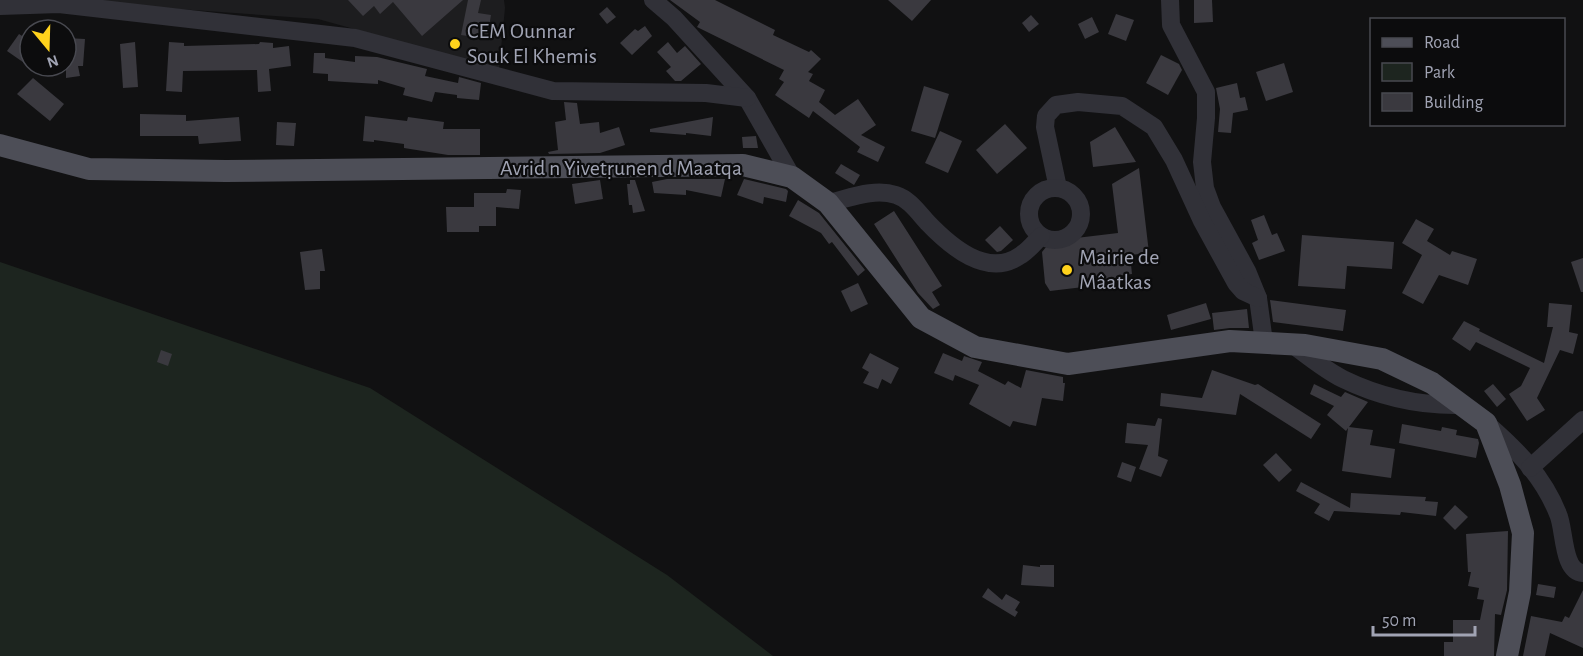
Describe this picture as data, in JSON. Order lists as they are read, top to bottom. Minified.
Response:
{"streets":{"main road":["Avrid n Yivetṛunen d Maatqa"]},"places":["CEM Ounnar Souk El Khemis","Mairie de Mâatkas"],"legend":["Road","Park","Building"],"scale_bar":"50 m","north":"bottom"}
